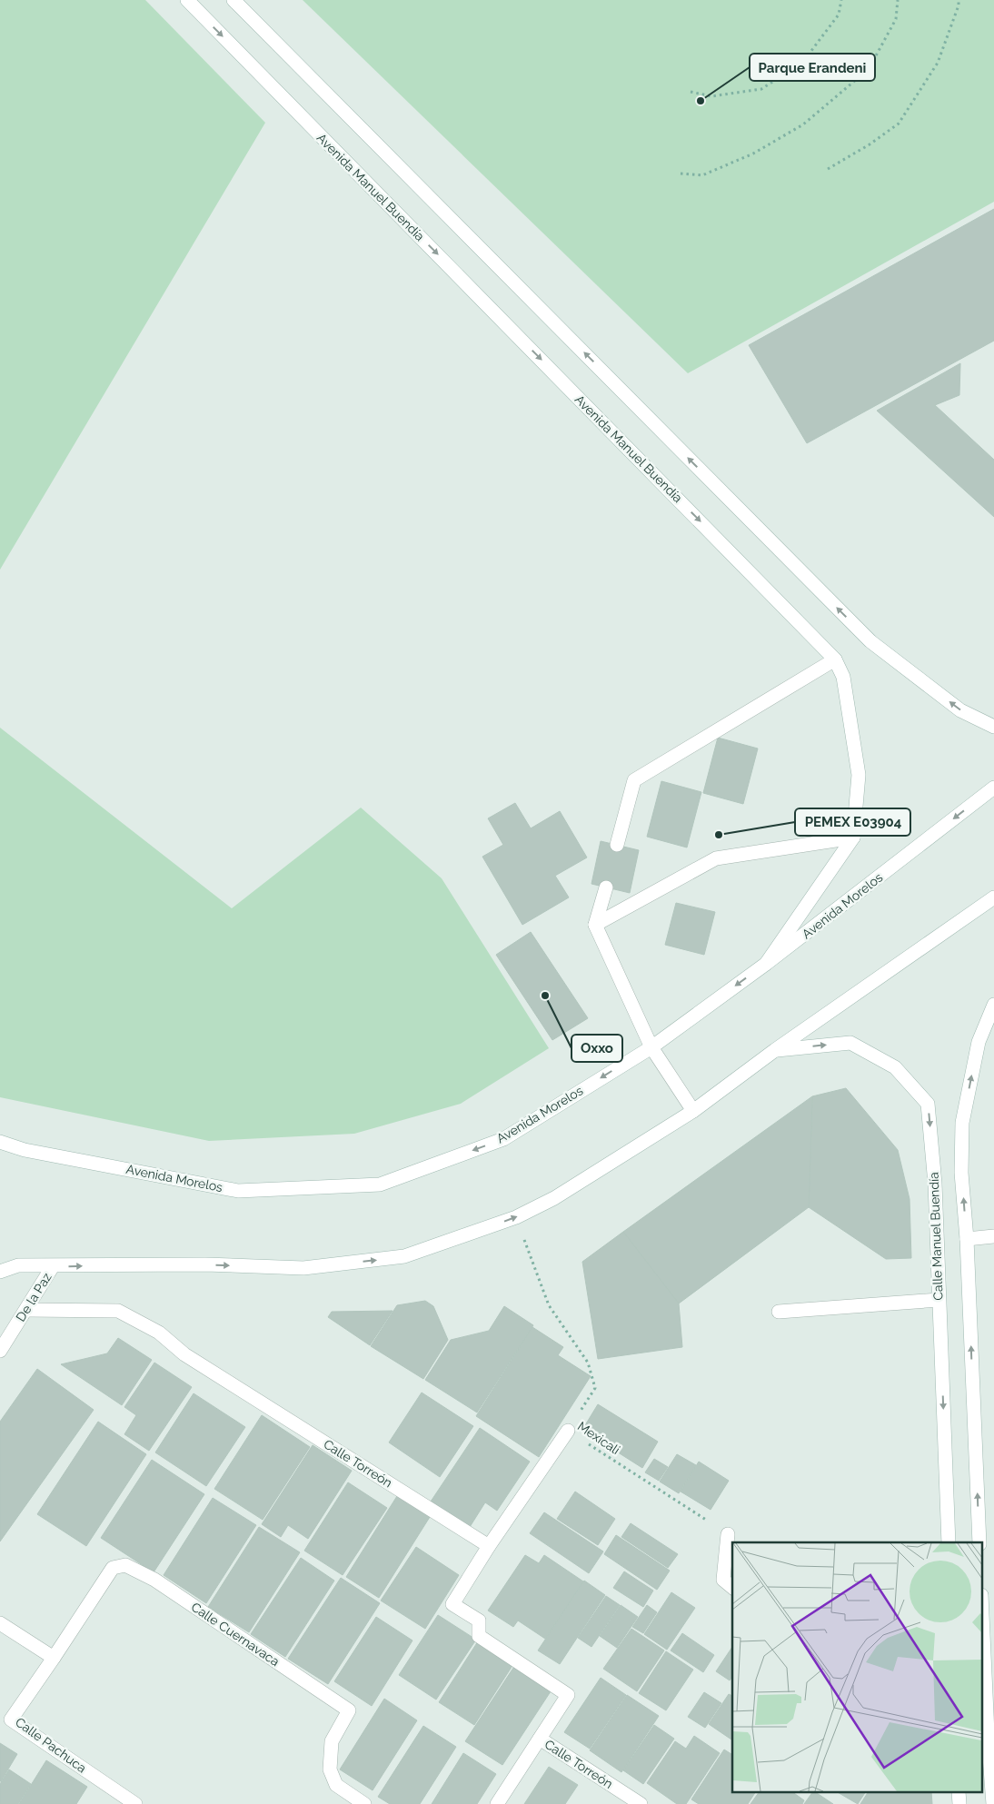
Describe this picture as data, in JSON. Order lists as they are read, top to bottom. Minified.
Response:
{"streets":{"street":["Avenida Manuel Buendía","Avenida Morelos","Calle Manuel Buendía","De la Paz","Calle Torreón","Calle Cuernavaca","Calle Pachuca"],"path":["Mexicali"]},"crossings":[["Avenida Manuel Buendía","Avenida Morelos"],["De la Paz","Calle Torreón"],["Calle Cuernavaca","Calle Pachuca"]],"places":["Parque Erandeni","PEMEX E03904","Oxxo"]}
